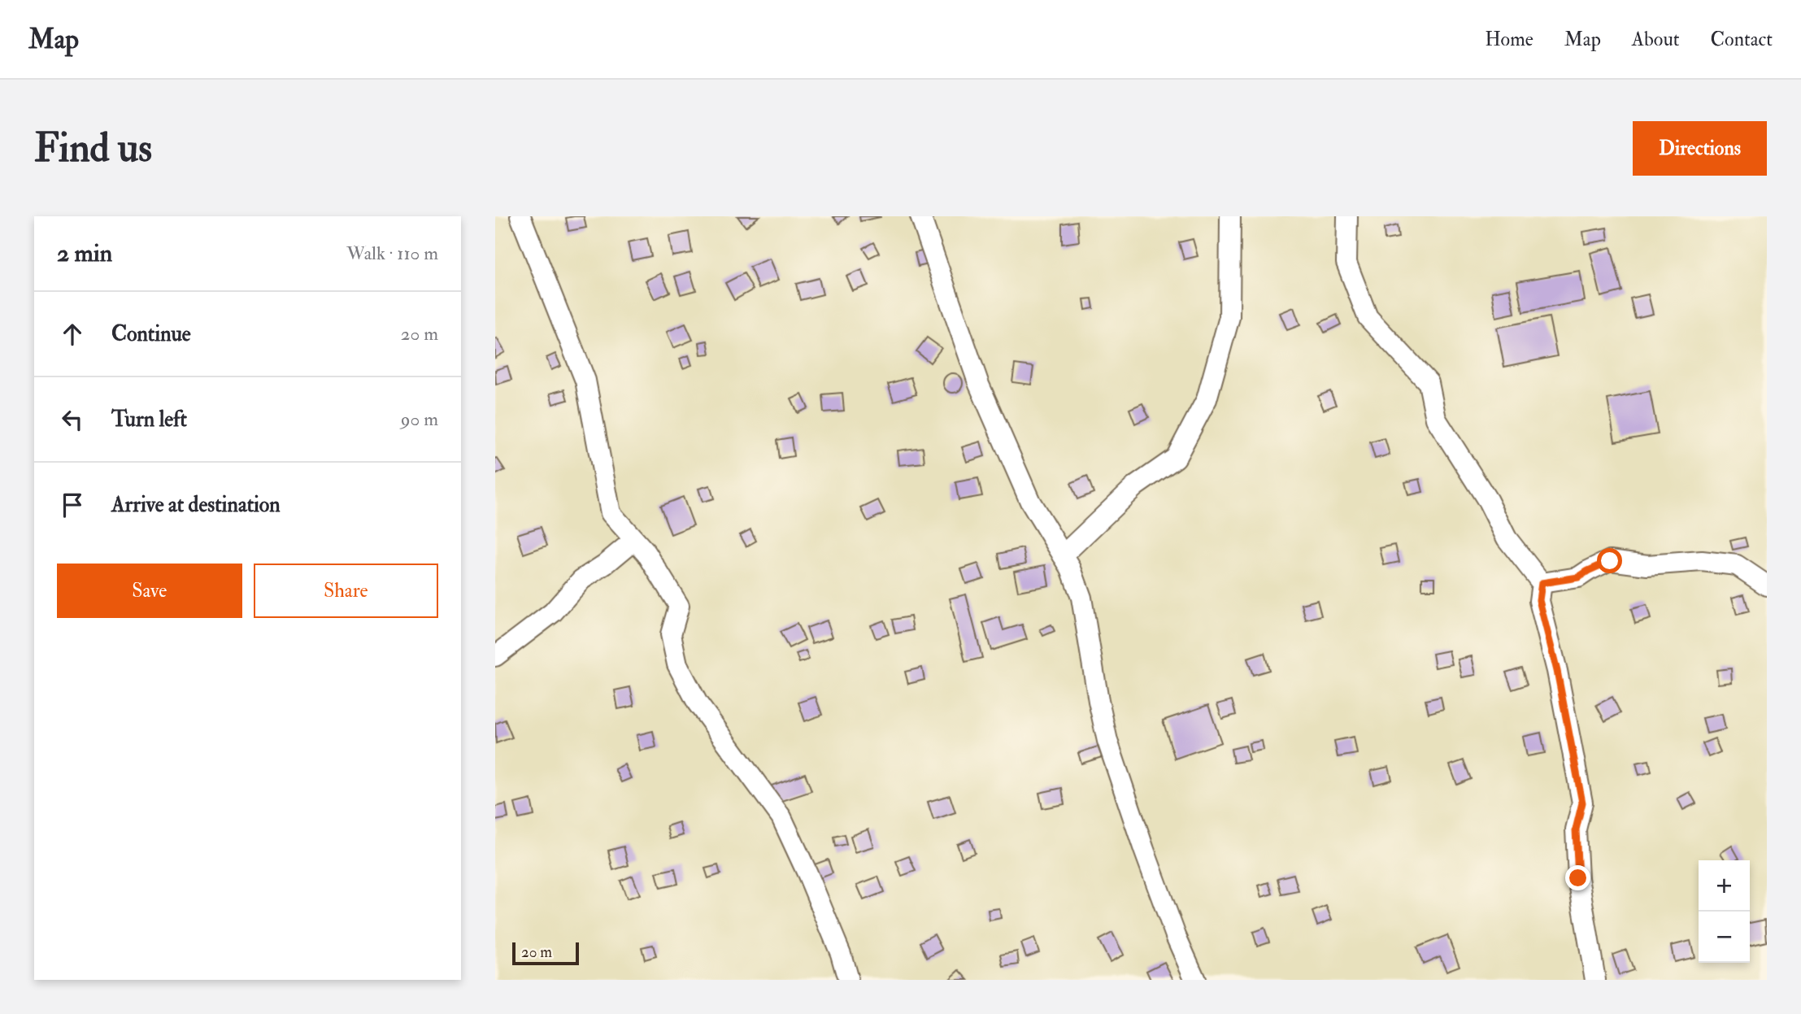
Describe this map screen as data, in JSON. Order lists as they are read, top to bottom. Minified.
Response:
{"scale_bar":"20 m","page":{"header":"Map","nav":["Home","Map","About","Contact"],"buttons":["Directions",["Save","Share"]],"title":"Find us","heading":["2 min","Walk · 110 m"],"list":[["Continue","20 m"],["Turn left","90 m"],"Arrive at destination"],"map_buttons":["+","−"],"scale":"20 m"}}
